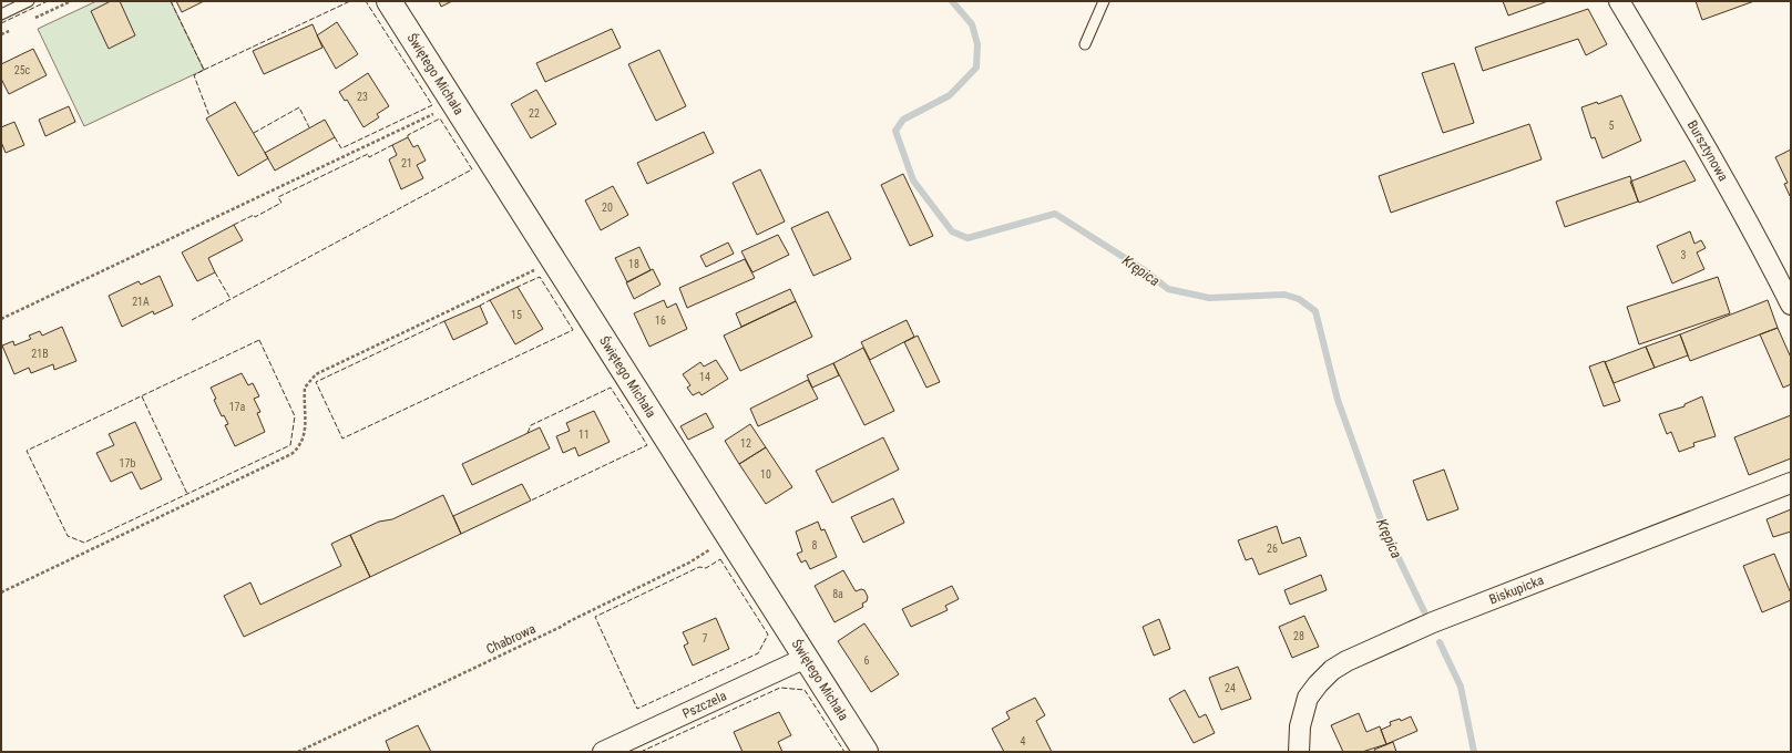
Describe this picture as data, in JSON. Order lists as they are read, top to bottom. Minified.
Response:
{"streets":{"street":["Świętego Michała","Bursztynowa","Biskupicka","Pszczela"],"path":["Chabrowa"]},"crossings":[["Świętego Michała","Chabrowa"],["Świętego Michała","Pszczela"]],"water":["Krępica"],"house_numbers":["25c","23","22","5","21","20","3","18","21A","15","16","21B","14","17a","11","12","17b","10","8","26","8a","28","7","6","24","4"]}
